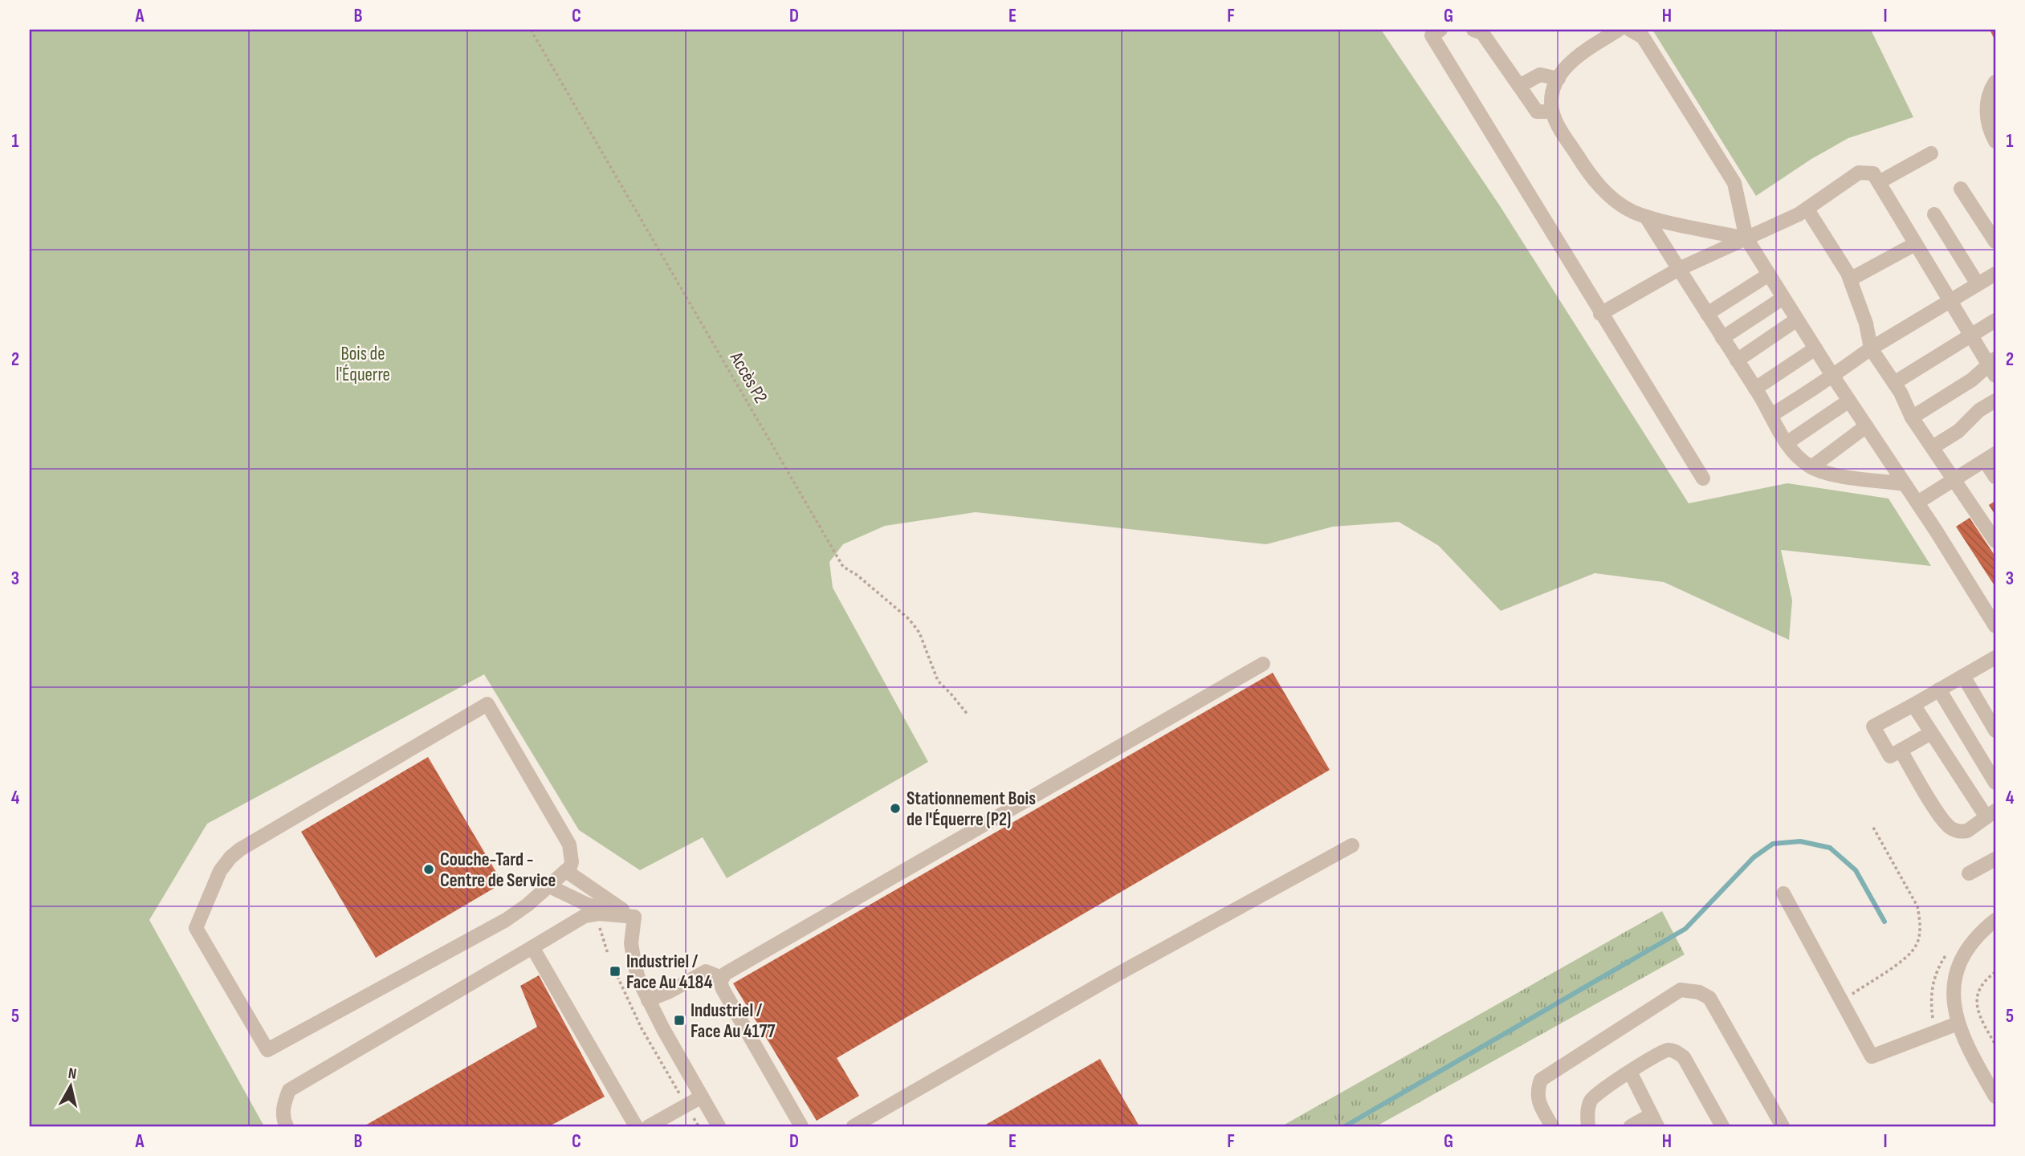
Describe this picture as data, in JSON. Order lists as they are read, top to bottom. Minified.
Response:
{"streets":{"path":["Accès P2"]},"parks":["Bois de l'Équerre"],"places":{"other":["Stationnement Bois de l'Équerre (P2)","Couche-Tard - Centre de Service"],"transit":["Industriel / Face Au 4184","Industriel / Face Au 4177"]},"north":"top","grid":{"columns":["A","B","C","D","E","F","G","H","I"],"rows":["1","2","3","4","5"]}}
